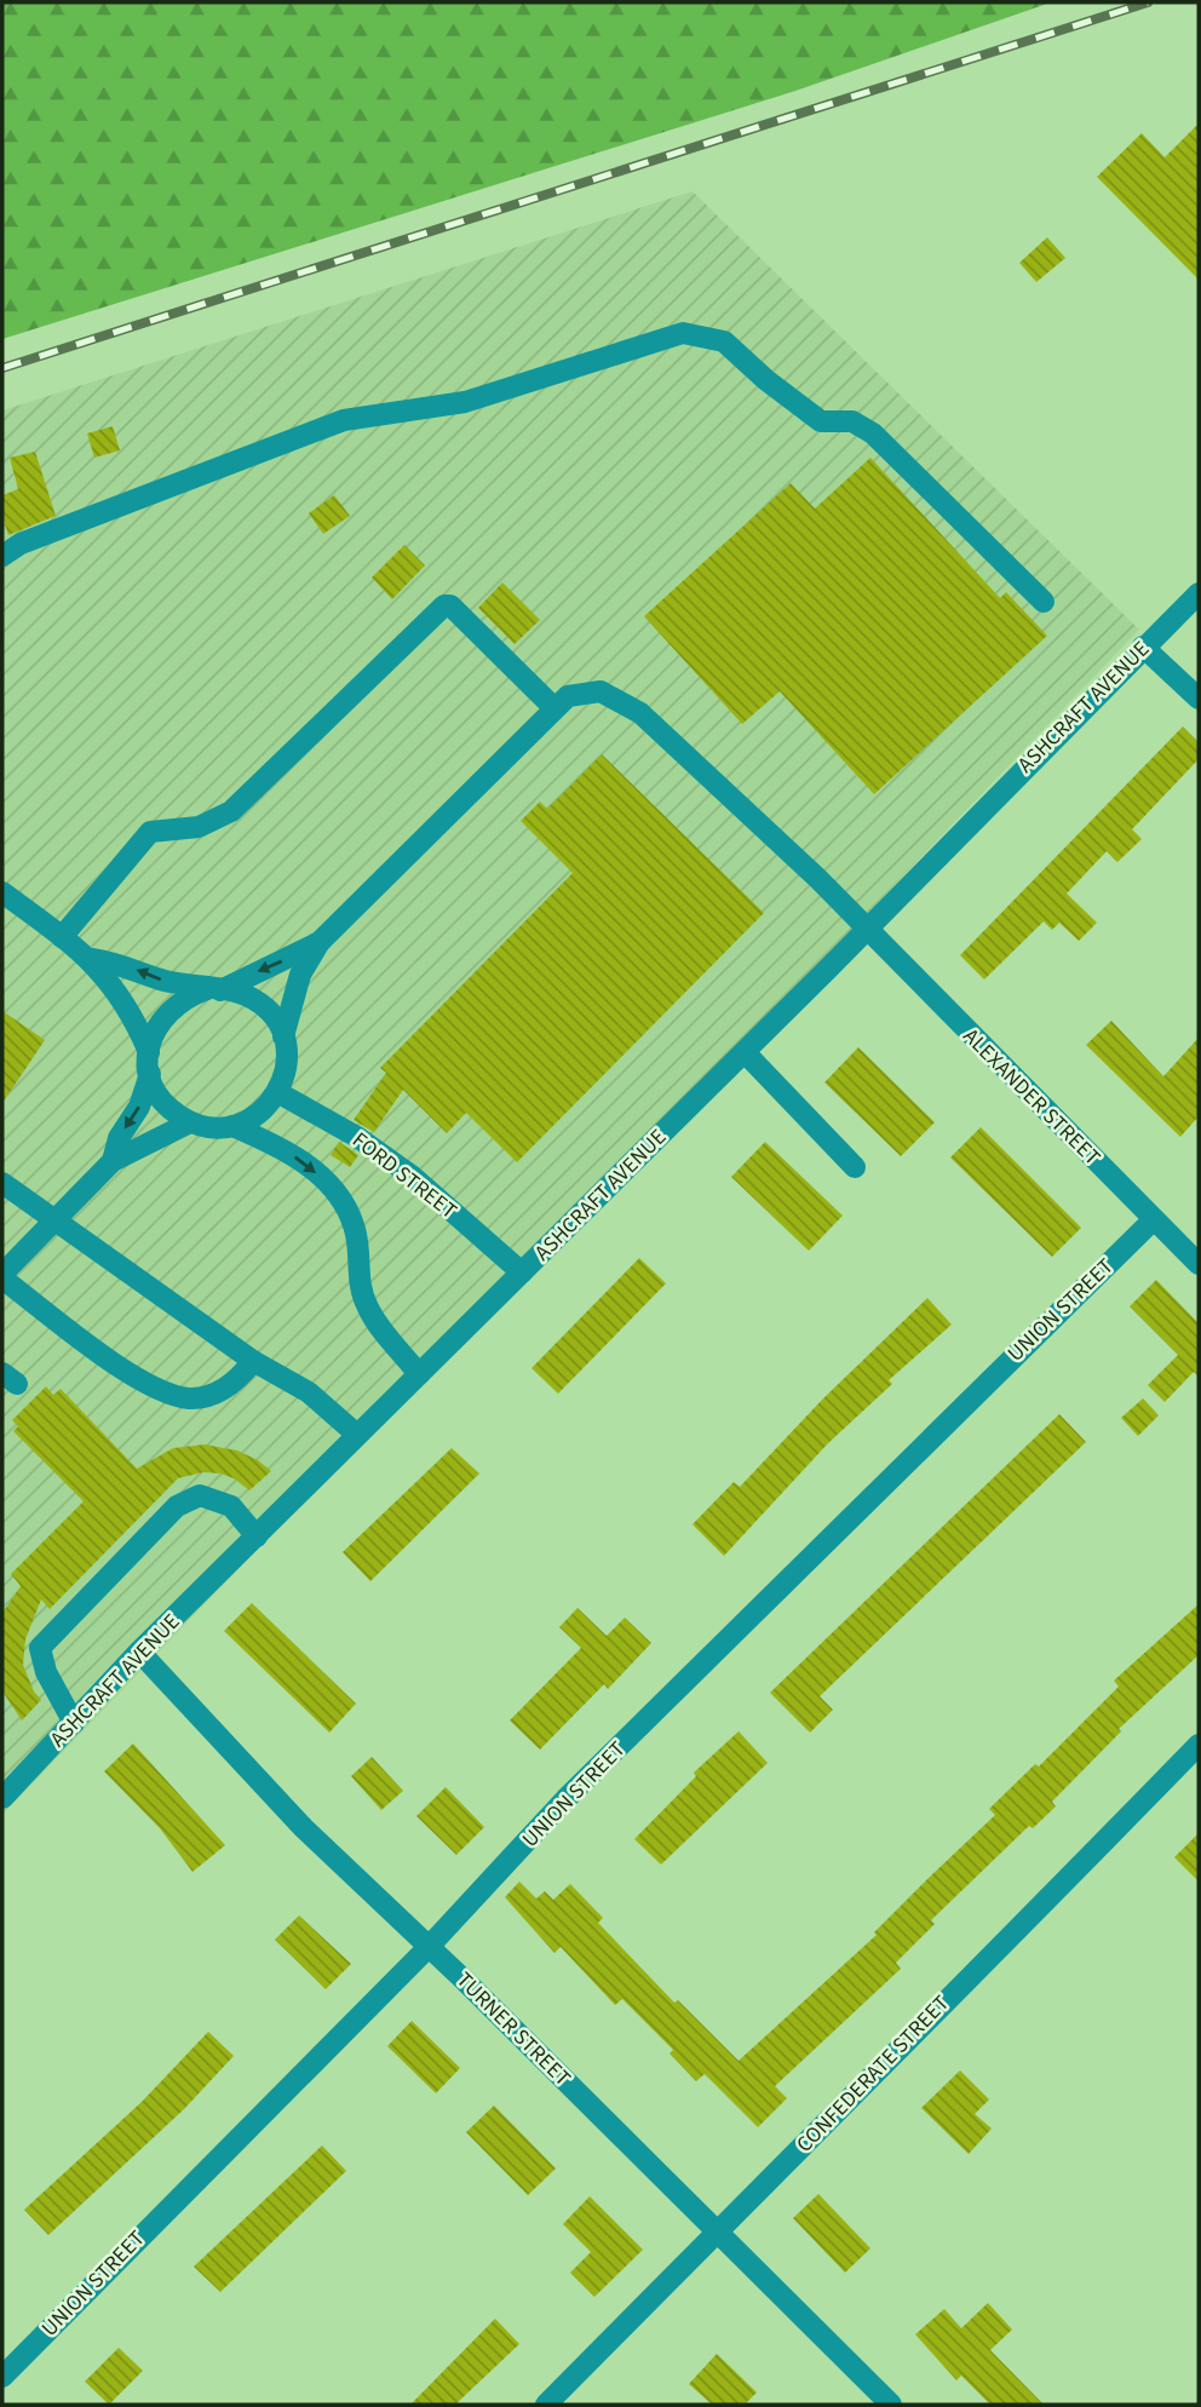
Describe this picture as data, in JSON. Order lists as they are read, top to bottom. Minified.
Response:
{"streets":{"street":["ASHCRAFT AVENUE","ALEXANDER STREET","FORD STREET","UNION STREET","TURNER STREET","CONFEDERATE STREET"]},"crossings":[["ASHCRAFT AVENUE","ALEXANDER STREET"],["ASHCRAFT AVENUE","FORD STREET"],["ASHCRAFT AVENUE","TURNER STREET"],["ALEXANDER STREET","UNION STREET"],["UNION STREET","TURNER STREET"],["TURNER STREET","CONFEDERATE STREET"]]}
